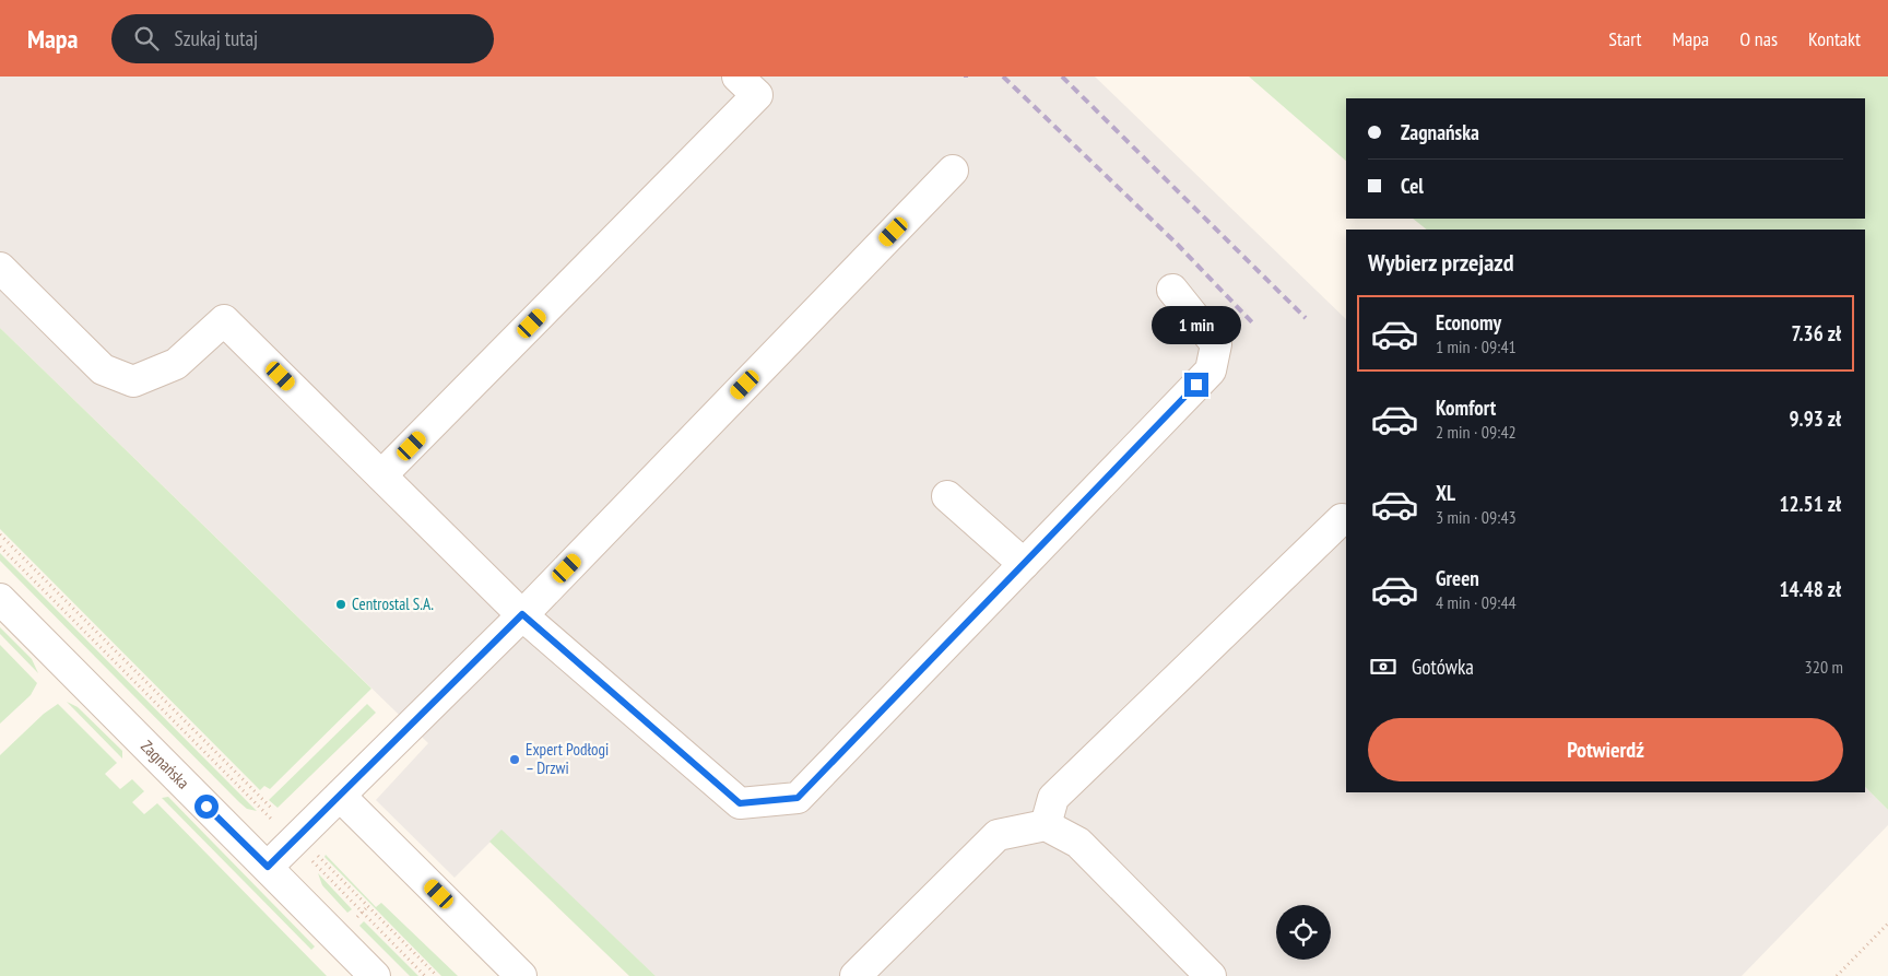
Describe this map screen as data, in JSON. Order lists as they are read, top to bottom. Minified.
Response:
{"streets":{"street":["Zagnańska"]},"places":["Centrostal S.A.","Expert Podłogi – Drzwi"],"page":{"header":"Mapa","search":"Szukaj tutaj","nav":["Start","Mapa","O nas","Kontakt"],"banner":["Zagnańska","Cel"],"heading":"Wybierz przejazd","list":[{"name":"Economy","note":"1 min · 09:41","value":"7.36 zł"},{"name":"Komfort","note":"2 min · 09:42","value":"9.93 zł"},{"name":"XL","note":"3 min · 09:43","value":"12.51 zł"},{"name":"Green","note":"4 min · 09:44","value":"14.48 zł"}],"bubble":"1 min","pay":["Gotówka","320 m"],"buttons":"Potwierdź"}}
